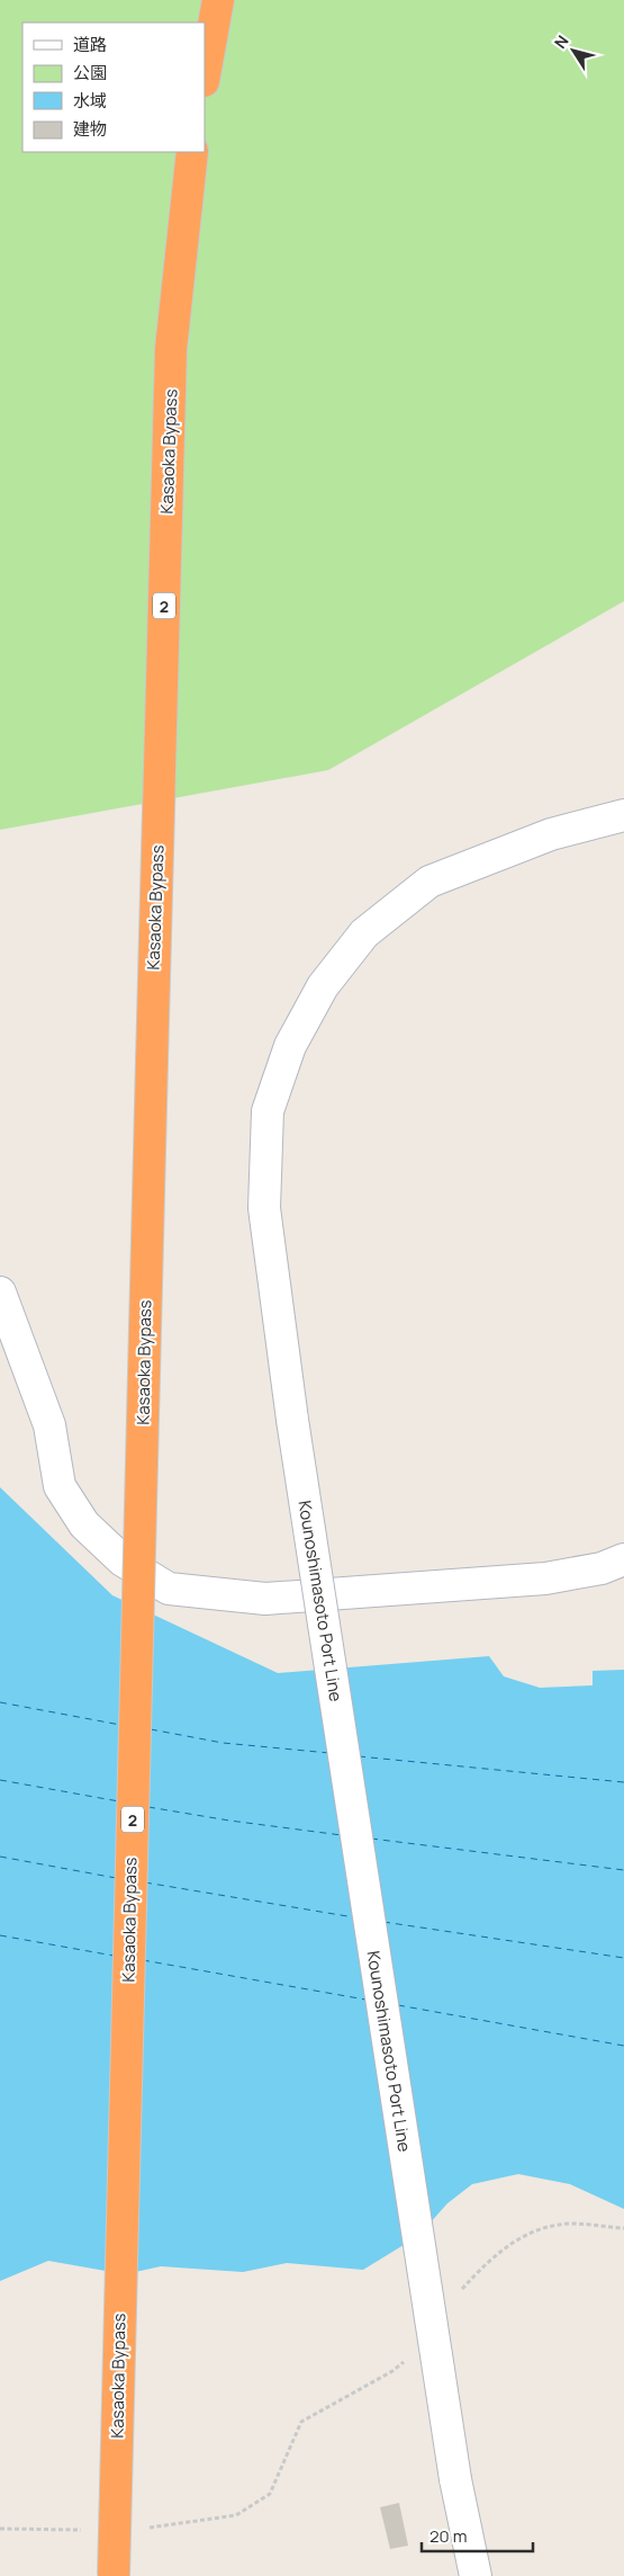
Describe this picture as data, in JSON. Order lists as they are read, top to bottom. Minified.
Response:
{"streets":{"highway":["Kasaoka Bypass","2"],"main road":["Kounoshimasoto Port Line"]},"legend":["道路","公園","水域","建物"],"scale_bar":"20 m","north":"top left"}
